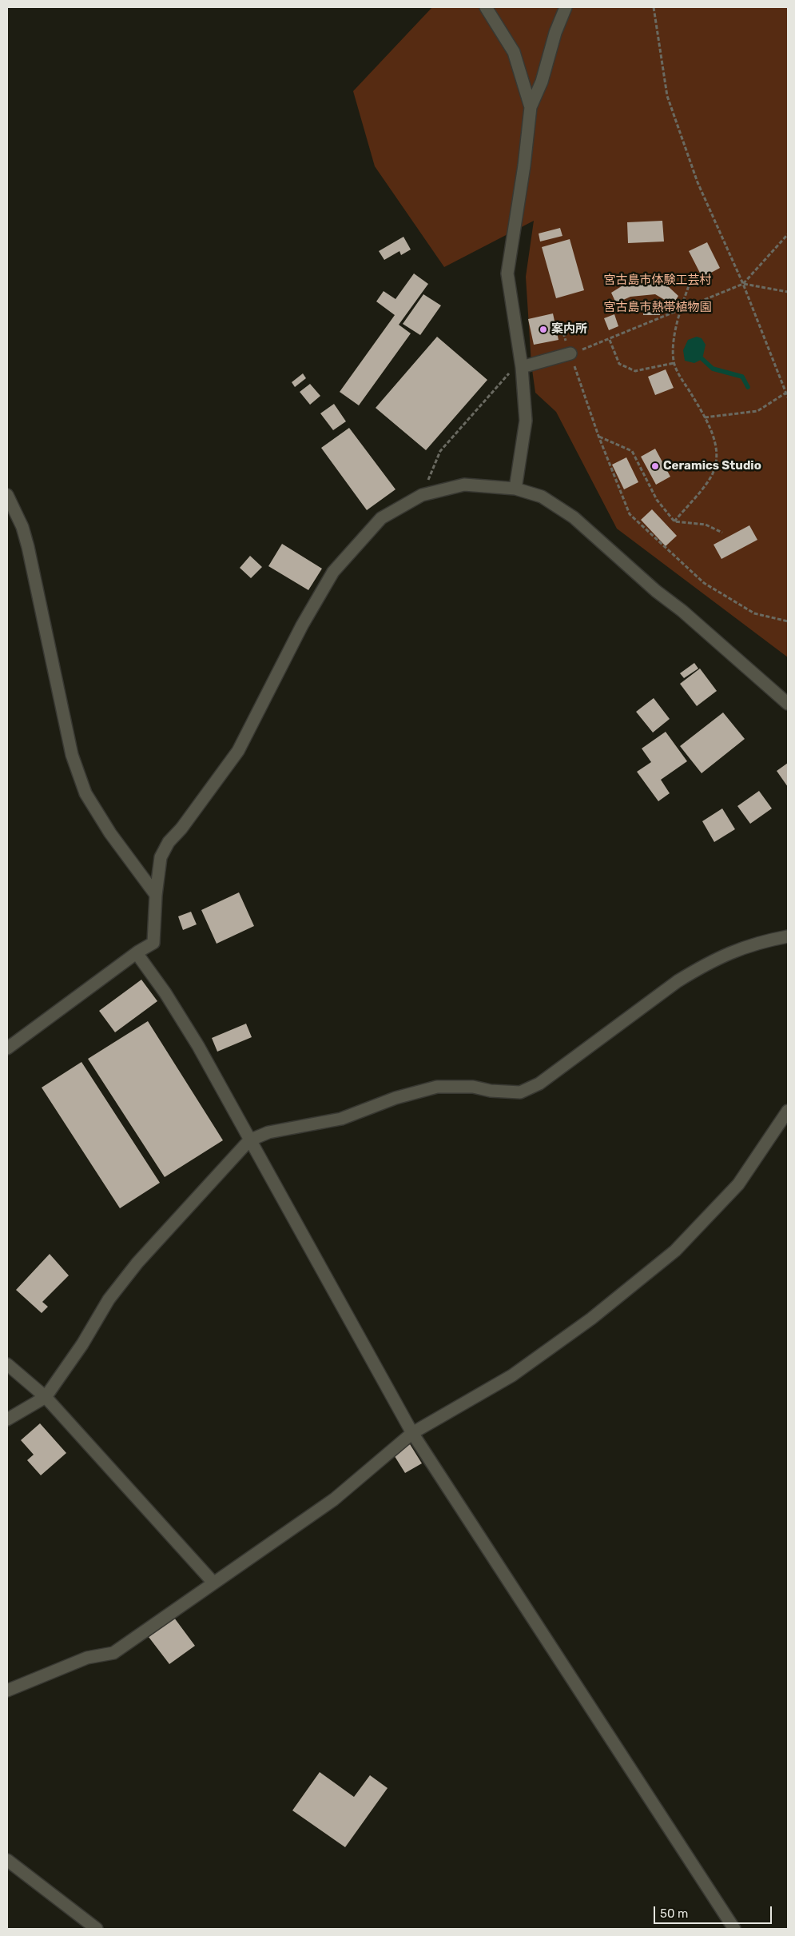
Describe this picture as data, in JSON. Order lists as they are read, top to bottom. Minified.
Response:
{"parks":["宮古島市体験工芸村","宮古島市熱帯植物園"],"places":["案内所","Ceramics Studio"],"scale_bar":"50 m"}
